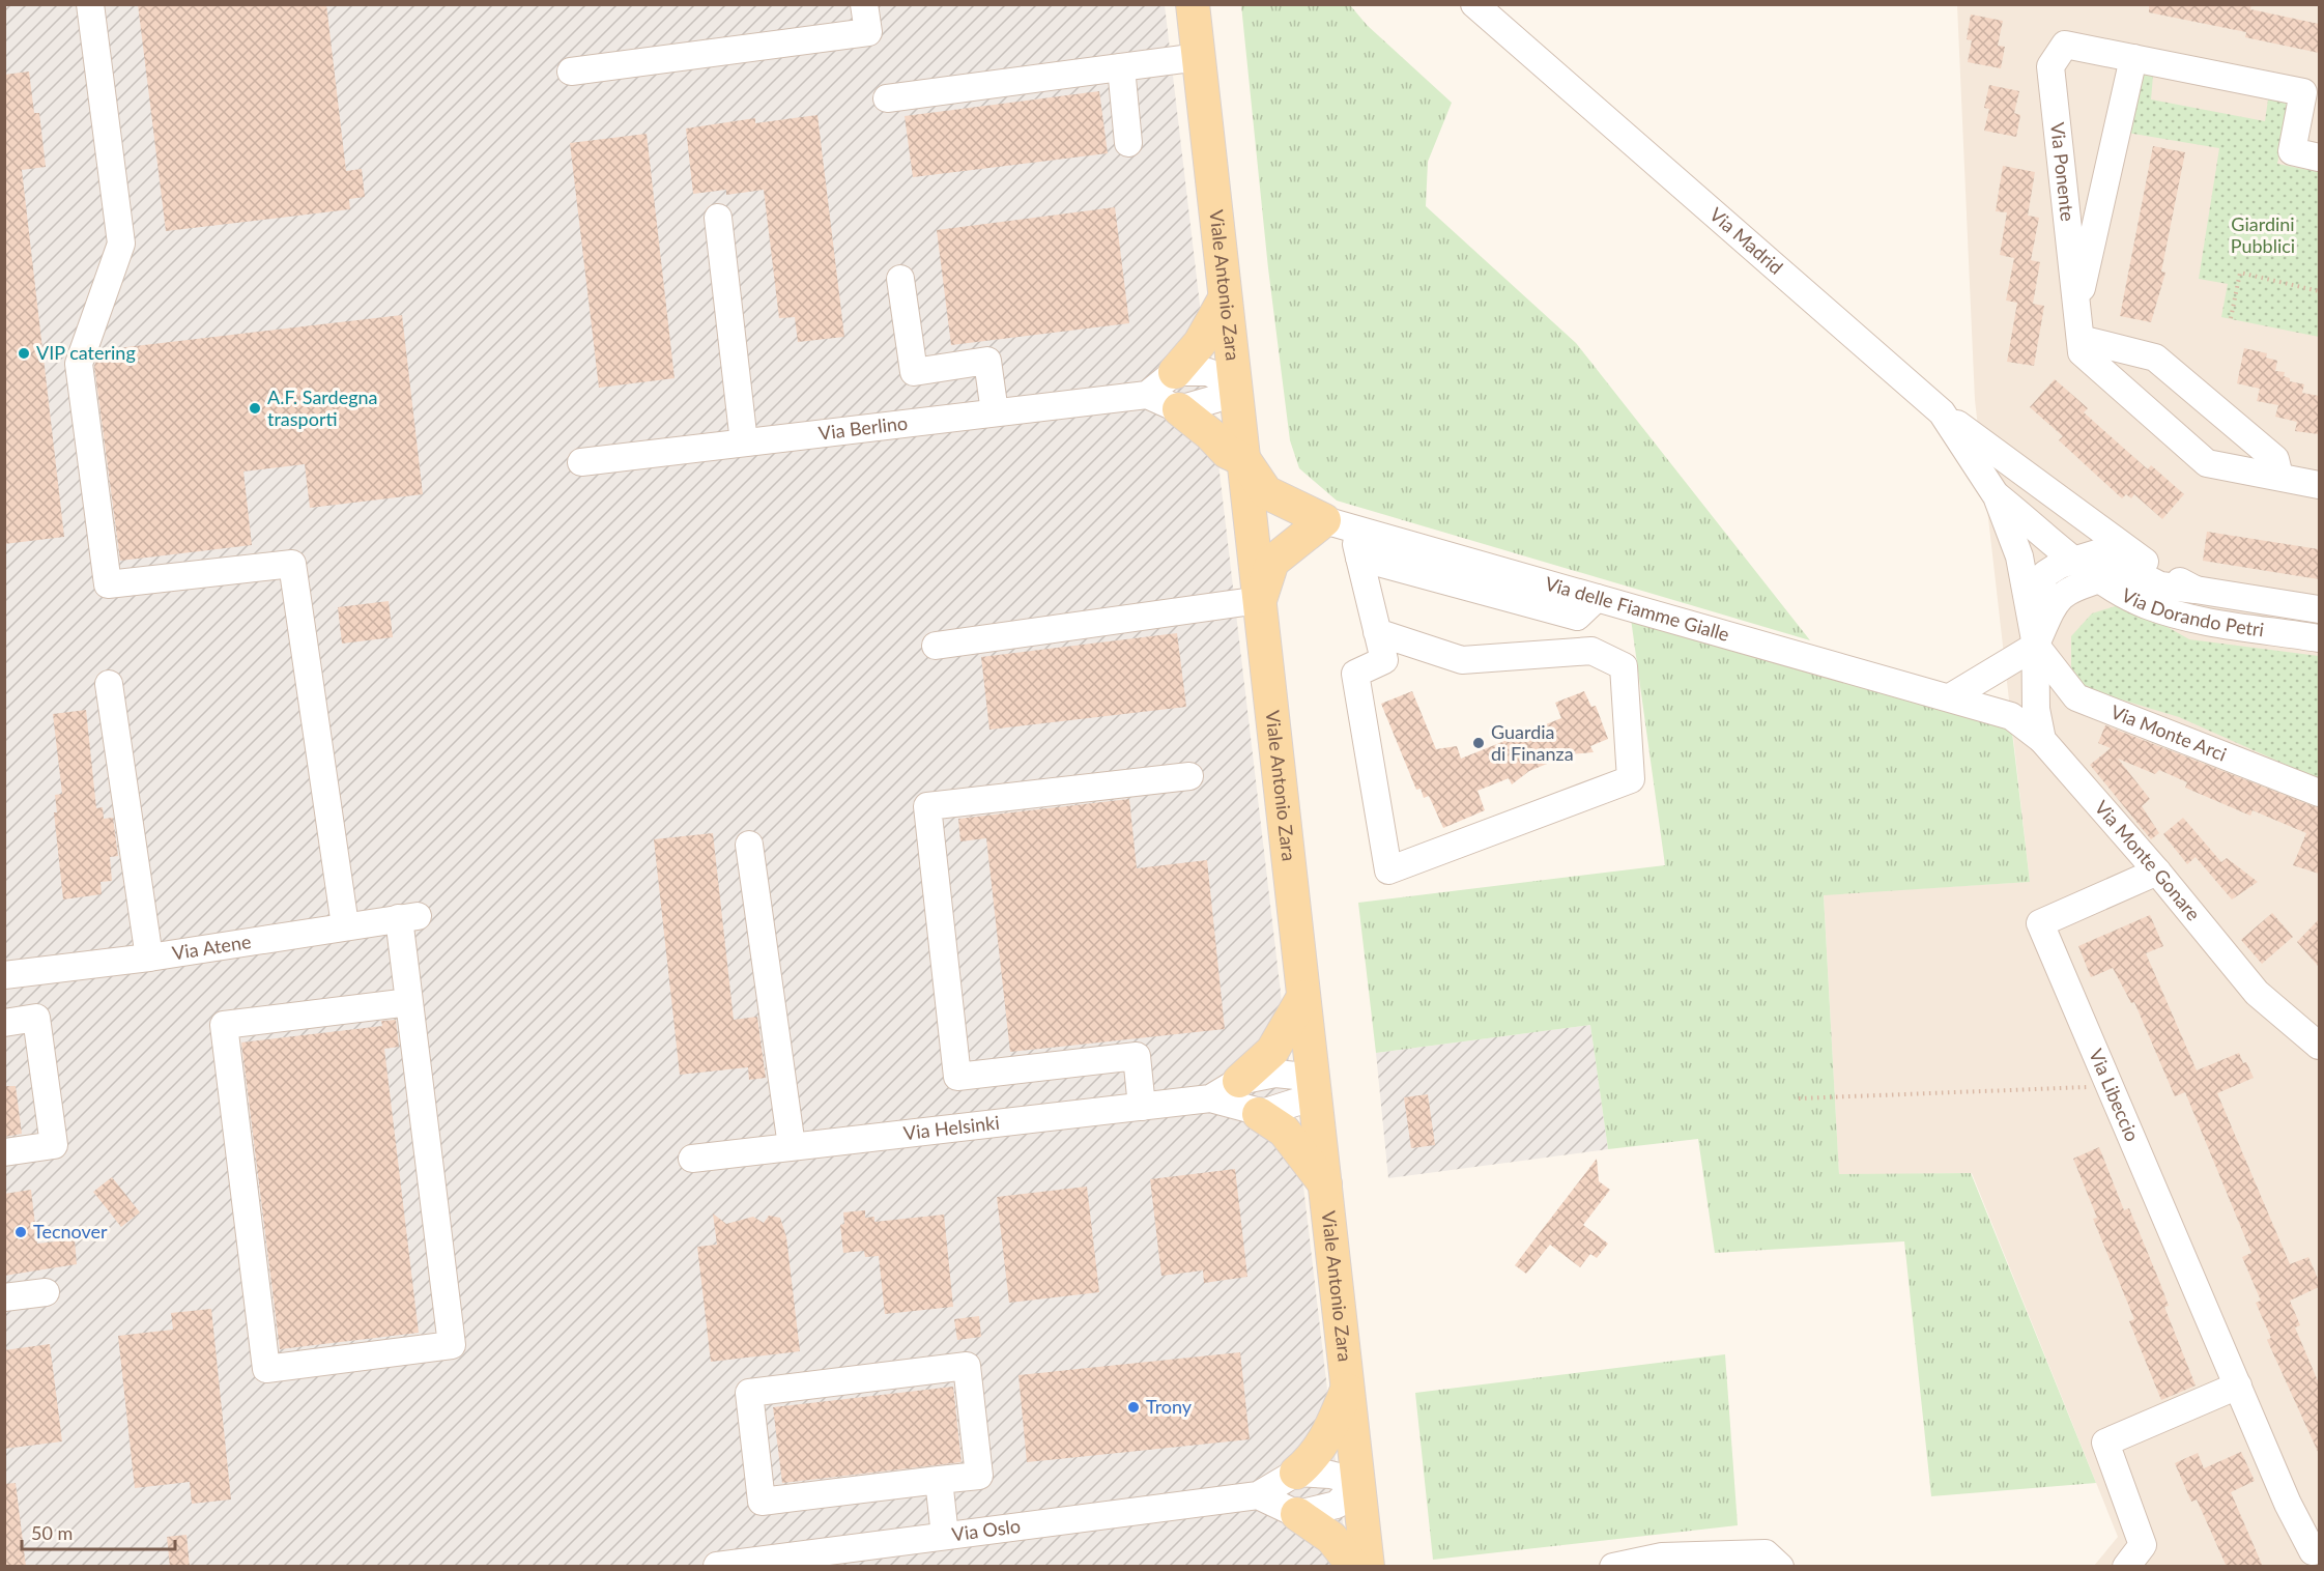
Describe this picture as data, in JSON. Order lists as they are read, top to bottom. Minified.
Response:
{"streets":{"main road":["Viale Antonio Zara"],"street":["Via Ponente","Via Madrid","Via Berlino","Via delle Fiamme Gialle","Via Dorando Petri","Via Monte Arci","Via Monte Gonare","Via Atene","Via Libeccio","Via Helsinki","Via Oslo"]},"crossings":[["Via Madrid","Via Dorando Petri"],["Viale Antonio Zara","Via Helsinki"],["Via delle Fiamme Gialle","Via Monte Gonare"],["Via Monte Arci","Via Monte Gonare"],["Via Monte Gonare","Via Libeccio"]],"parks":["Giardini Pubblici"],"places":["VIP catering","A.F. Sardegna trasporti","Guardia di Finanza","Tecnover","Trony"],"scale_bar":"50 m"}
